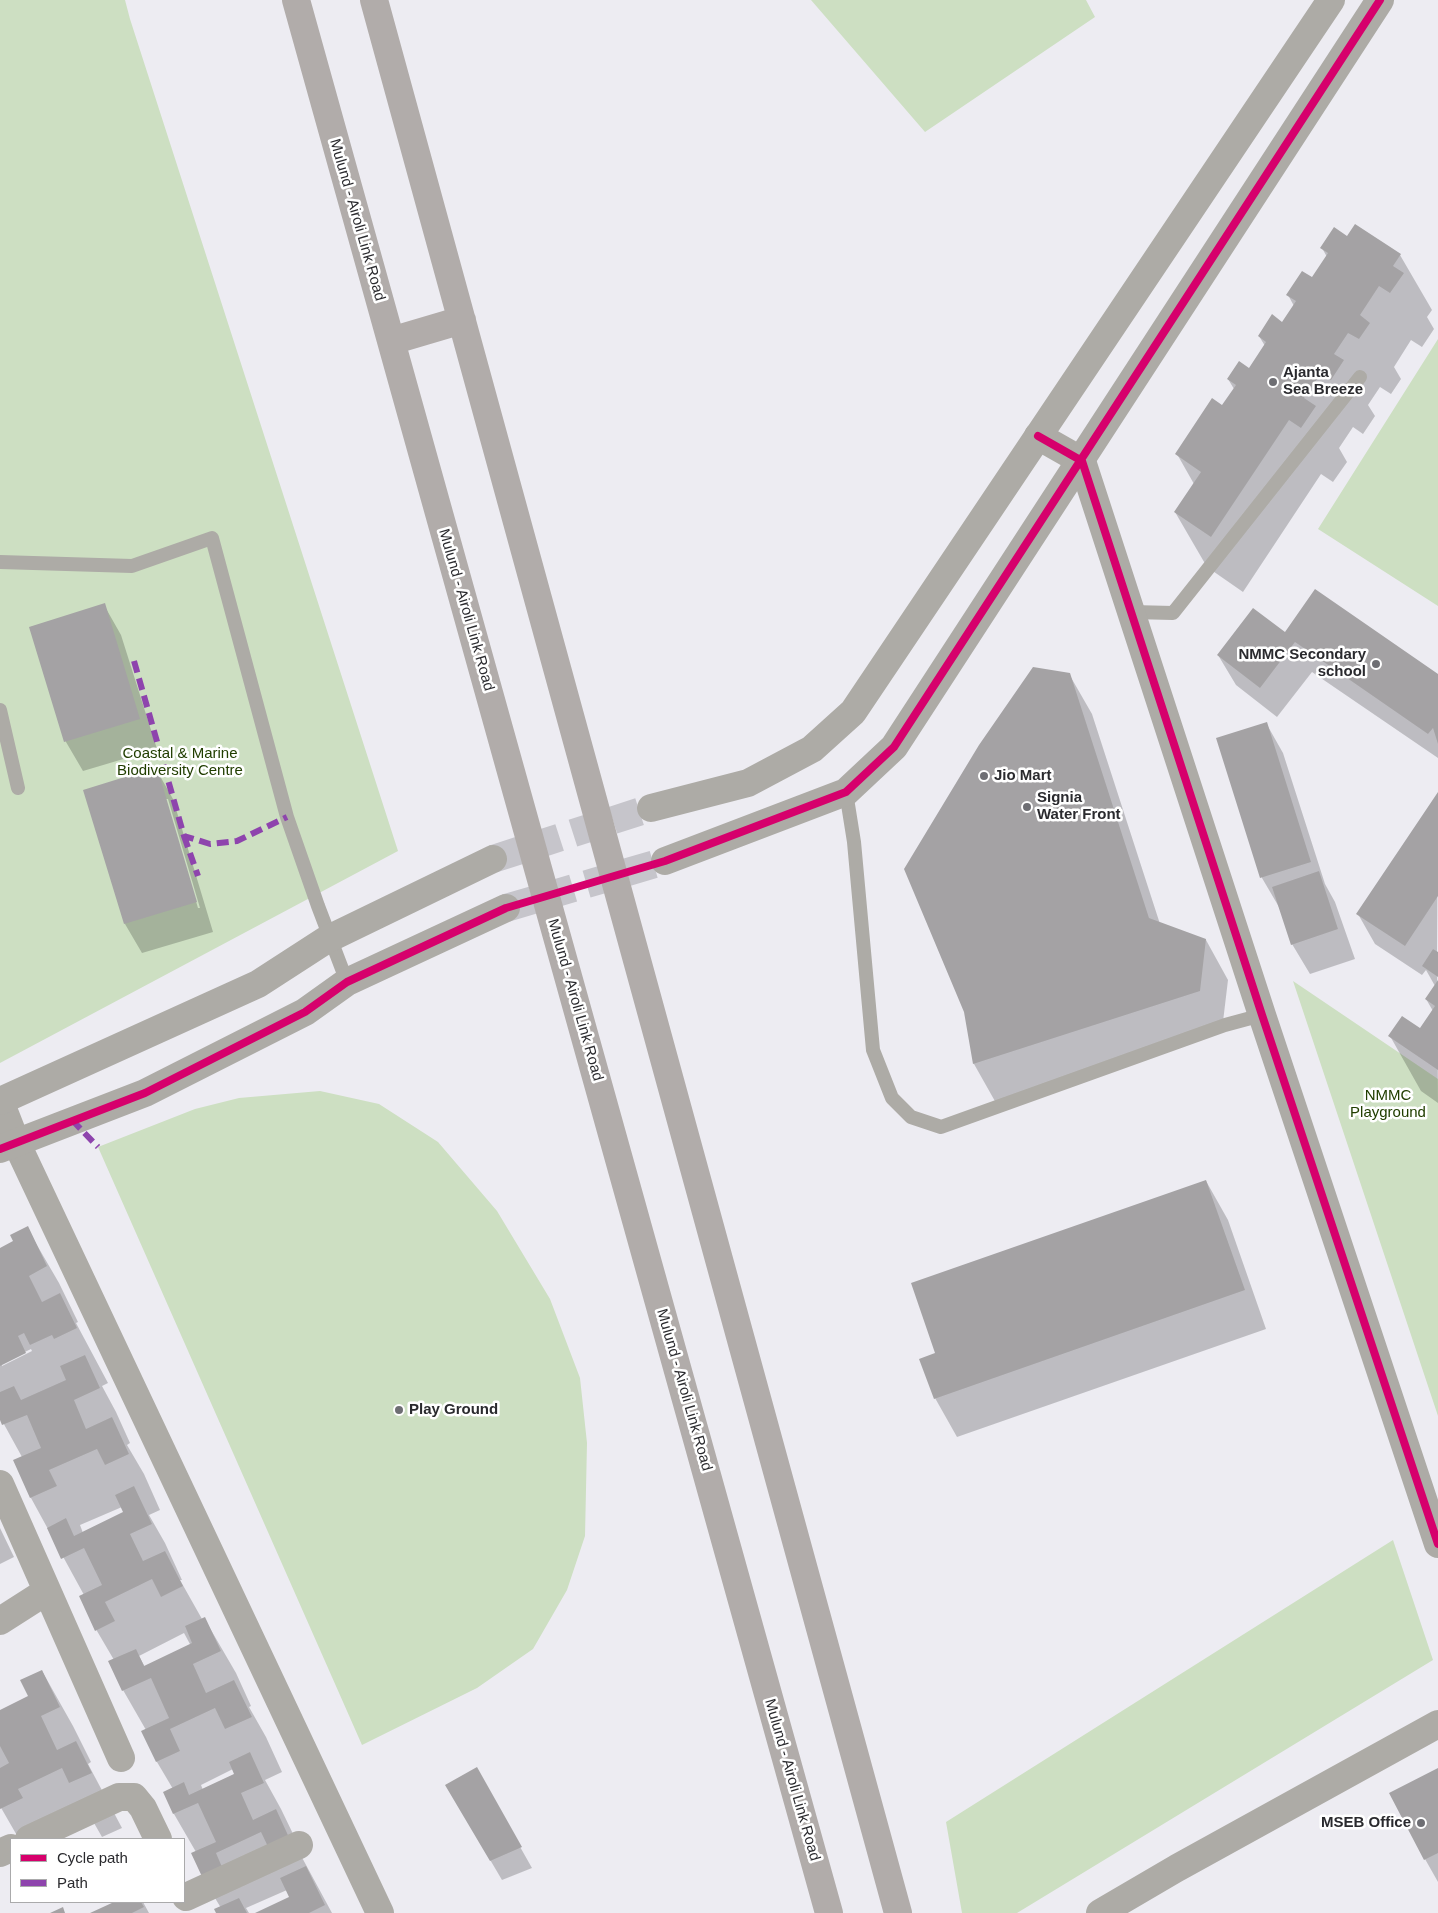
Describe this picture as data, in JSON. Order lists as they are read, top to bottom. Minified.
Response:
{"streets":{"main road":["Mulund - Airoli Link Road"]},"parks":["Coastal & Marine Biodiversity Centre","NMMC Playground"],"places":["Ajanta Sea Breeze","NMMC Secondary school","Jio Mart","Signia Water Front","Play Ground","MSEB Office"],"legend":["Cycle path","Path"]}
